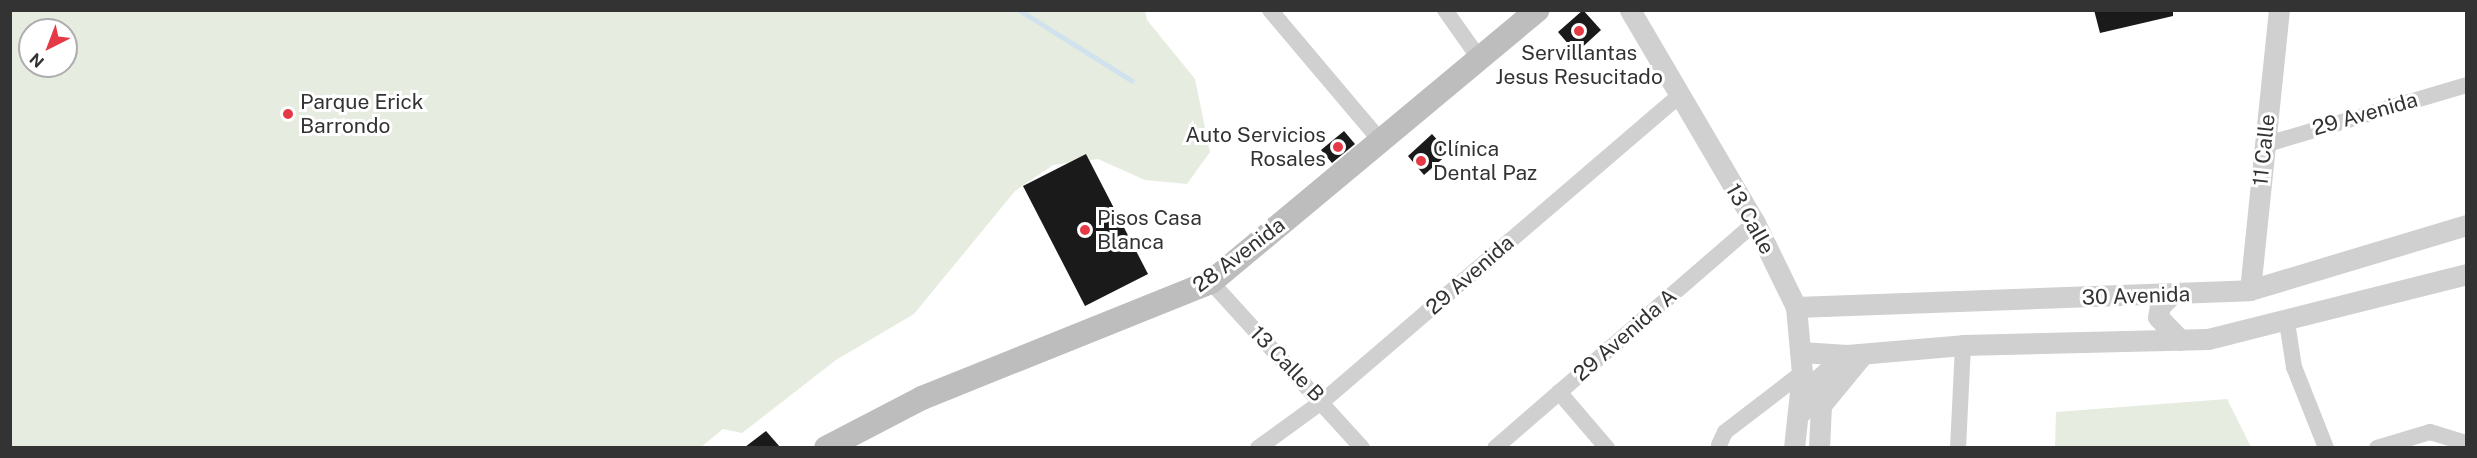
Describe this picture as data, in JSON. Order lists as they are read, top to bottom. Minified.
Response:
{"streets":{"main road":["28 Avenida"],"street":["29 Avenida","11 Calle","13 Calle","30 Avenida","29 Avenida A","13 Calle B"]},"crossings":[["29 Avenida","11 Calle"],["29 Avenida","13 Calle"],["29 Avenida","13 Calle B"],["11 Calle","30 Avenida"],["13 Calle","30 Avenida"],["13 Calle","29 Avenida A"],["28 Avenida","13 Calle B"]],"places":["Servillantas Jesus Resucitado","Parque Erick Barrondo","Auto Servicios Rosales","Clínica Dental Paz","Pisos Casa Blanca"],"north":"bottom left"}
